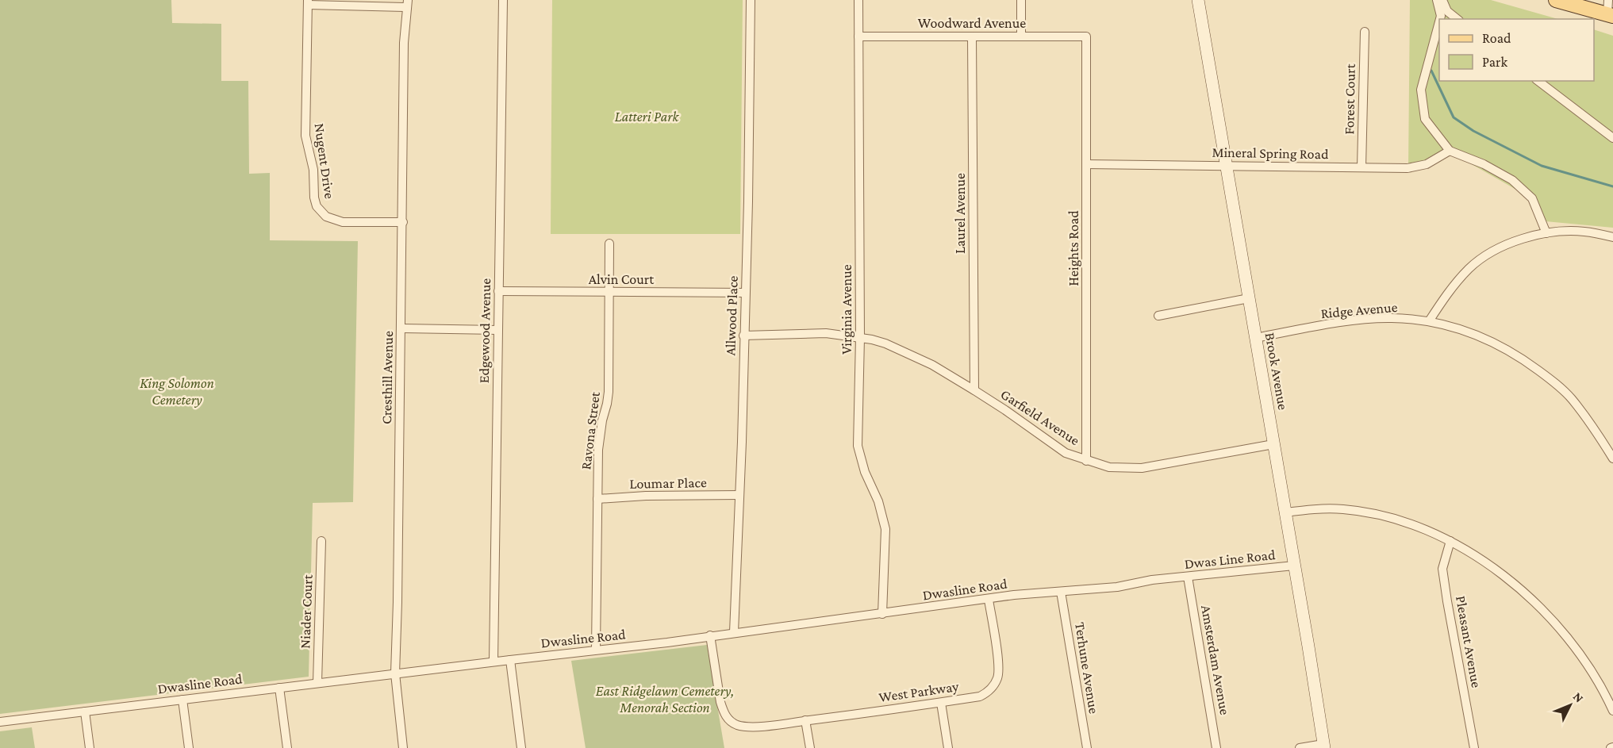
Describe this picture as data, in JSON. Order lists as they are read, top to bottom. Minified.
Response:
{"streets":{"main road":["Brook Avenue"],"street":["Woodward Avenue","Forest Court","Mineral Spring Road","Nugent Drive","Laurel Avenue","Heights Road","Alvin Court","Virginia Avenue","Ridge Avenue","Allwood Place","Edgewood Avenue","Cresthill Avenue","Garfield Avenue","Ravona Street","Loumar Place","Dwas Line Road","Dwasline Road","Niader Court","Pleasant Avenue","Amsterdam Avenue","Terhune Avenue","West Parkway"]},"crossings":[["Woodward Avenue","Laurel Avenue"],["Woodward Avenue","Heights Road"],["Woodward Avenue","Virginia Avenue"],["Forest Court","Mineral Spring Road"],["Mineral Spring Road","Heights Road"],["Mineral Spring Road","Brook Avenue"],["Nugent Drive","Cresthill Avenue"],["Laurel Avenue","Garfield Avenue"],["Heights Road","Garfield Avenue"],["Alvin Court","Allwood Place"],["Alvin Court","Edgewood Avenue"],["Alvin Court","Ravona Street"],["Virginia Avenue","Garfield Avenue"],["Virginia Avenue","Dwasline Road"],["Ridge Avenue","Brook Avenue"],["Allwood Place","Garfield Avenue"],["Allwood Place","Loumar Place"],["Allwood Place","Dwasline Road"],["Edgewood Avenue","Dwasline Road"],["Brook Avenue","Garfield Avenue"],["Brook Avenue","Dwas Line Road"],["Cresthill Avenue","Dwasline Road"],["Ravona Street","Loumar Place"],["Ravona Street","Dwasline Road"],["Dwas Line Road","Dwasline Road"],["Dwas Line Road","Amsterdam Avenue"],["Dwasline Road","Niader Court"],["Dwasline Road","Terhune Avenue"],["Dwasline Road","West Parkway"]],"parks":["Latteri Park","King Solomon Cemetery","East Ridgelawn Cemetery, Menorah Section"],"legend":["Road","Park"],"north":"top right"}
